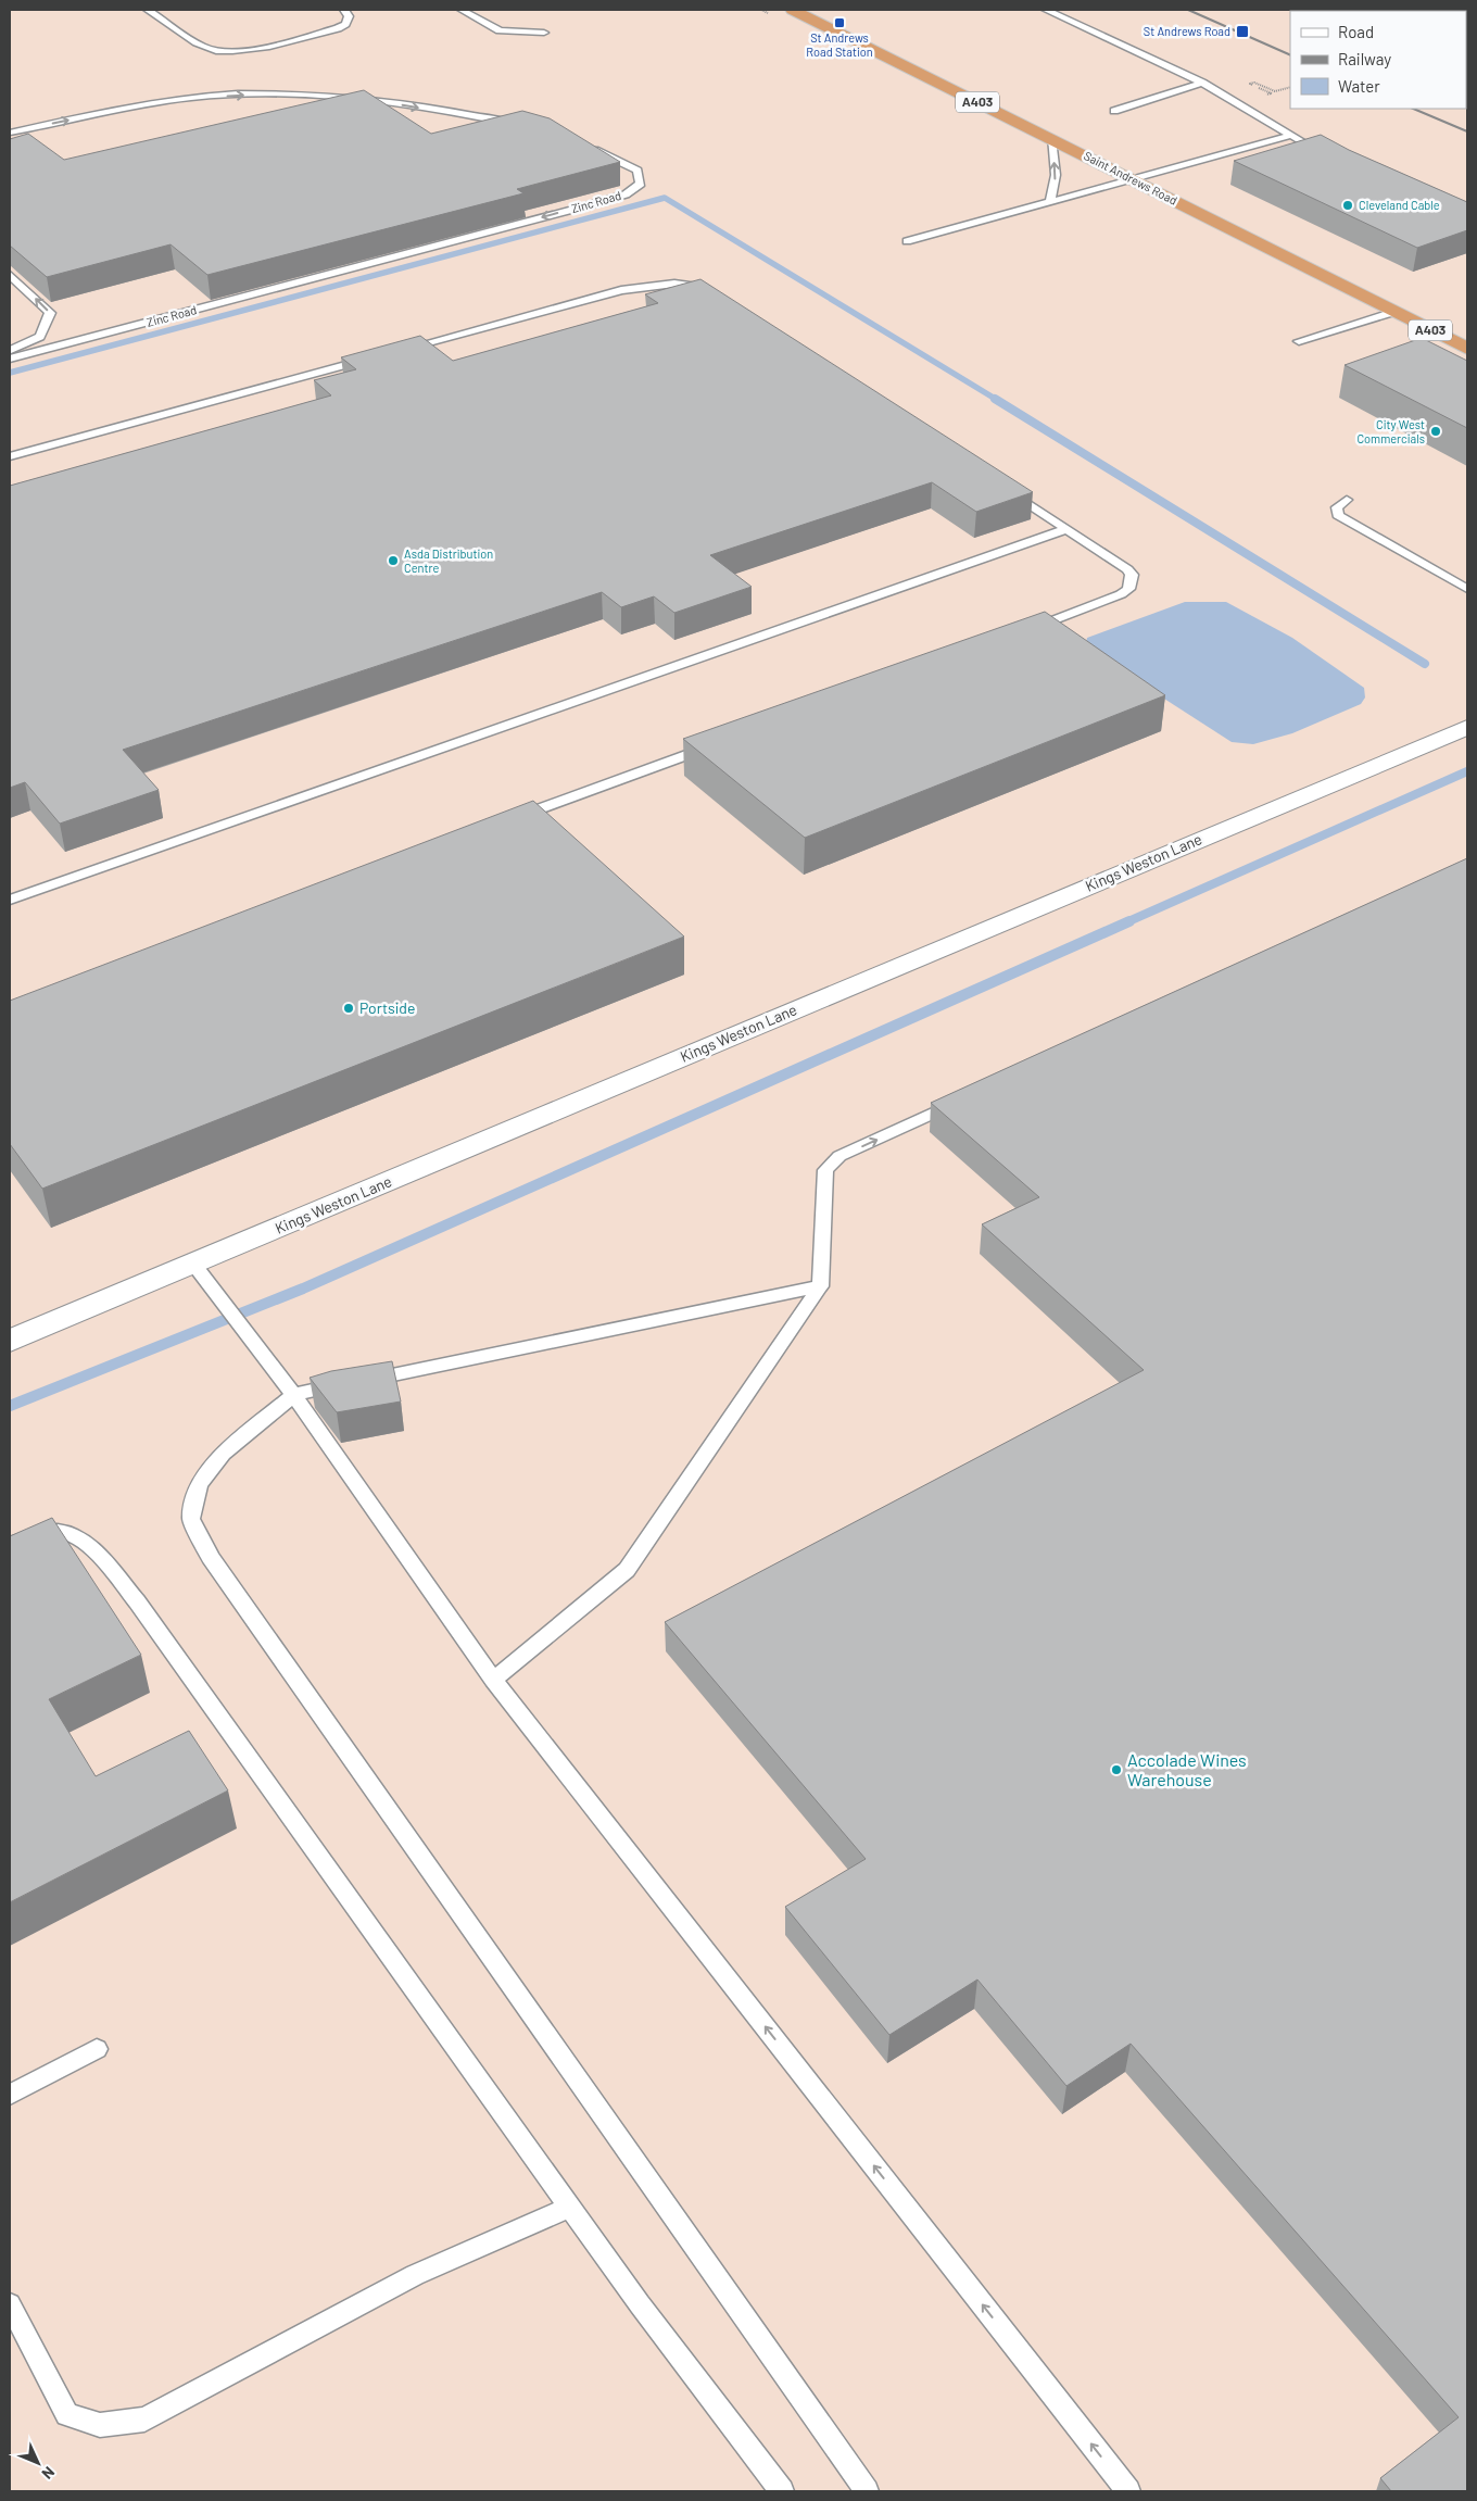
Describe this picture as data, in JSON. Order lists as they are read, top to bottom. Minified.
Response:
{"streets":{"highway":["A403","Saint Andrews Road"],"street":["Kings Weston Lane"],"lane":["Zinc Road"]},"places":{"transit":["St Andrews Road Station","St Andrews Road"],"other":["Cleveland Cable","City West Commercials","Asda Distribution Centre","Portside","Accolade Wines Warehouse"]},"legend":["Road","Railway","Water"],"north":"bottom right"}
